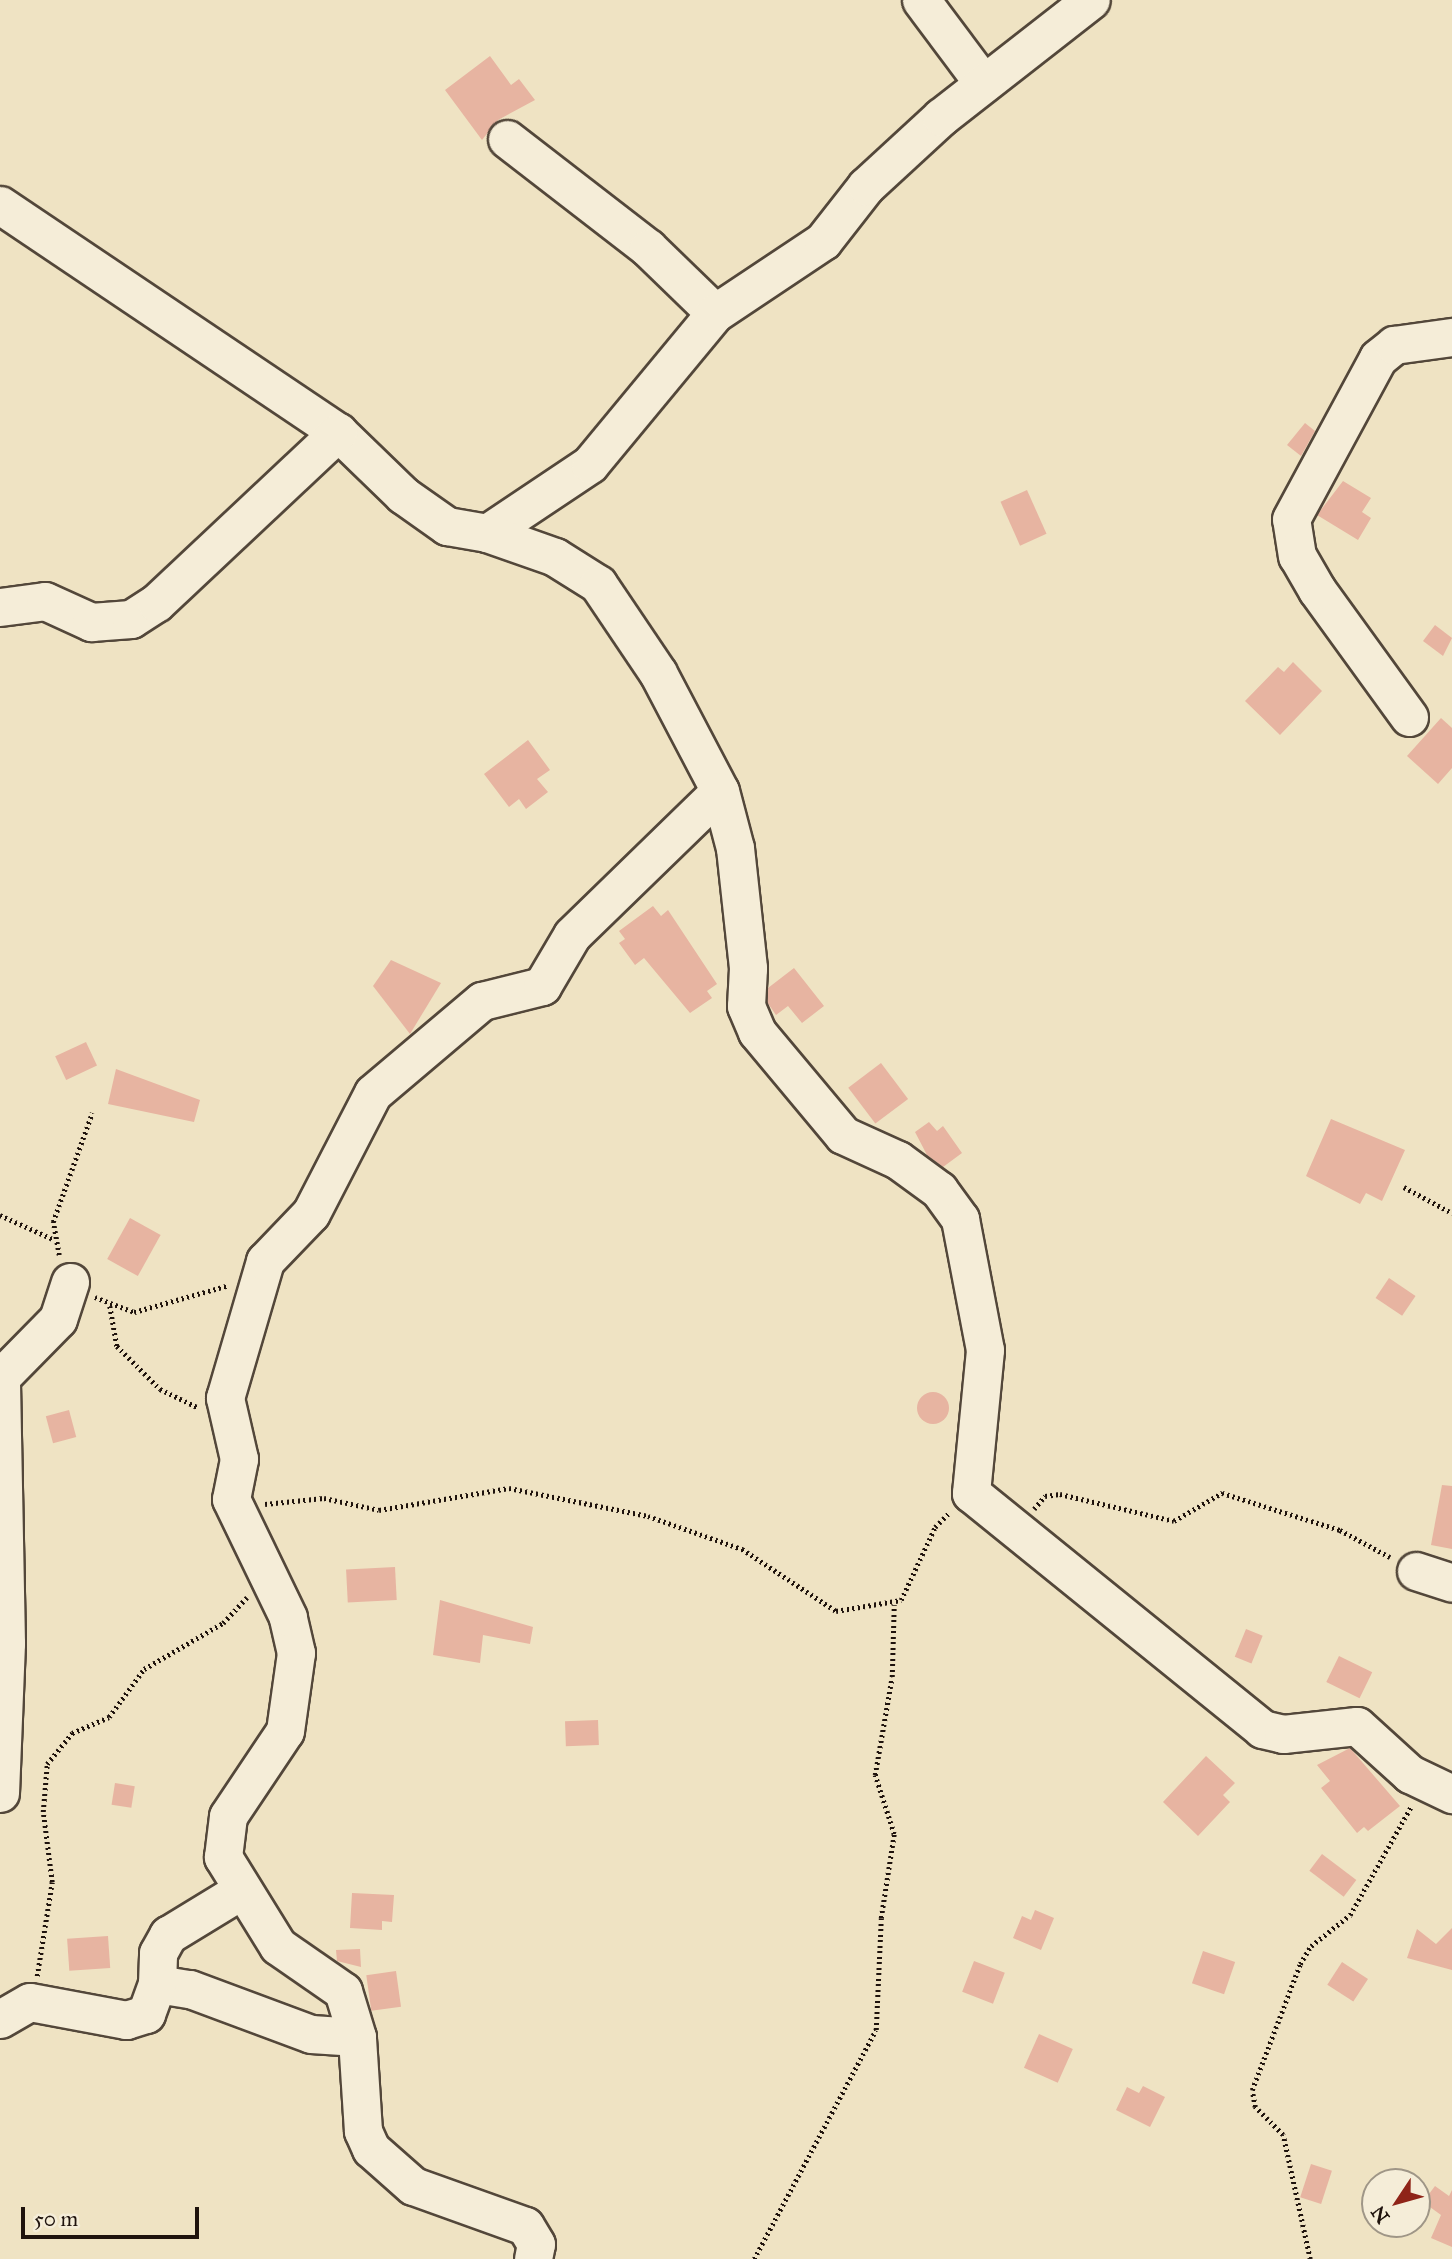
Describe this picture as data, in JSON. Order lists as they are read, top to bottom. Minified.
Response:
{"scale_bar":"50 m","north":"bottom left"}
